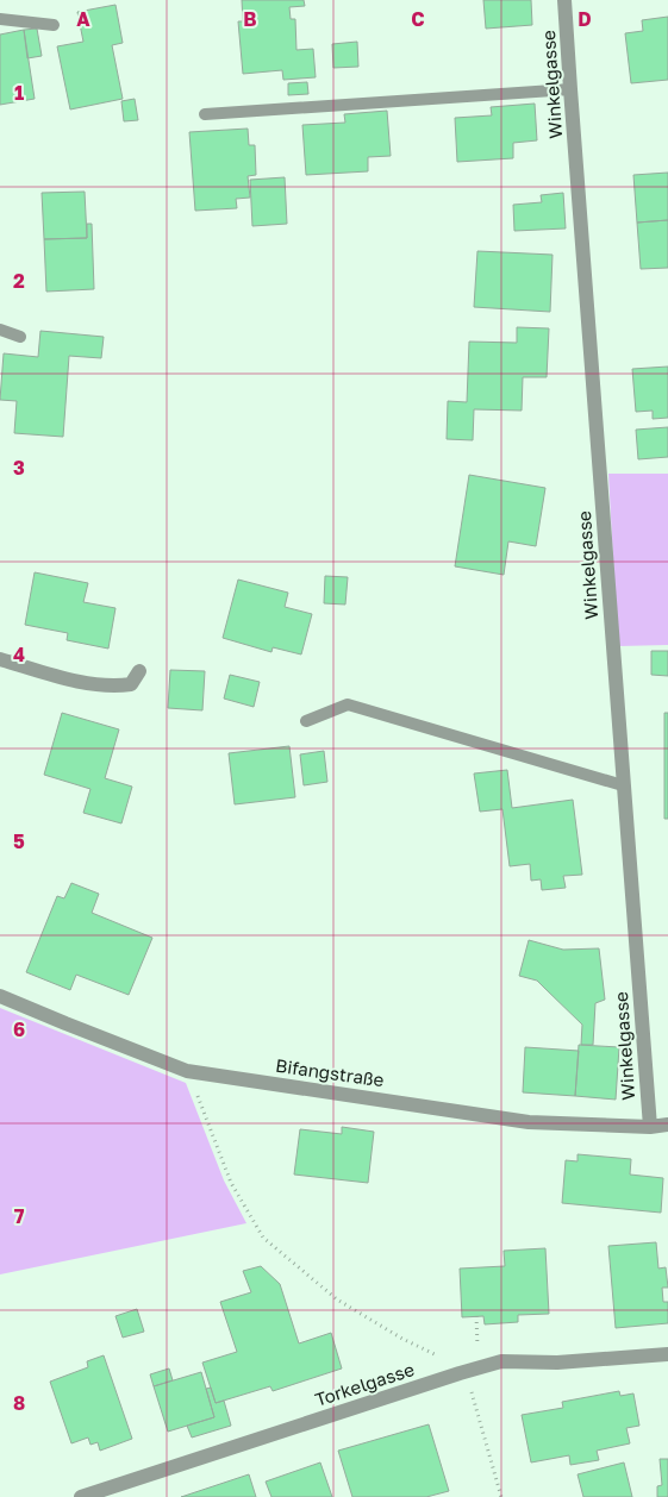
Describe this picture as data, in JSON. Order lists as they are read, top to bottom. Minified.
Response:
{"streets":{"street":["Winkelgasse","Bifangstraße","Torkelgasse"]},"crossings":[["Winkelgasse","Bifangstraße"]],"grid":{"columns":["A","B","C","D"],"rows":["1","2","3","4","5","6","7","8"]}}
